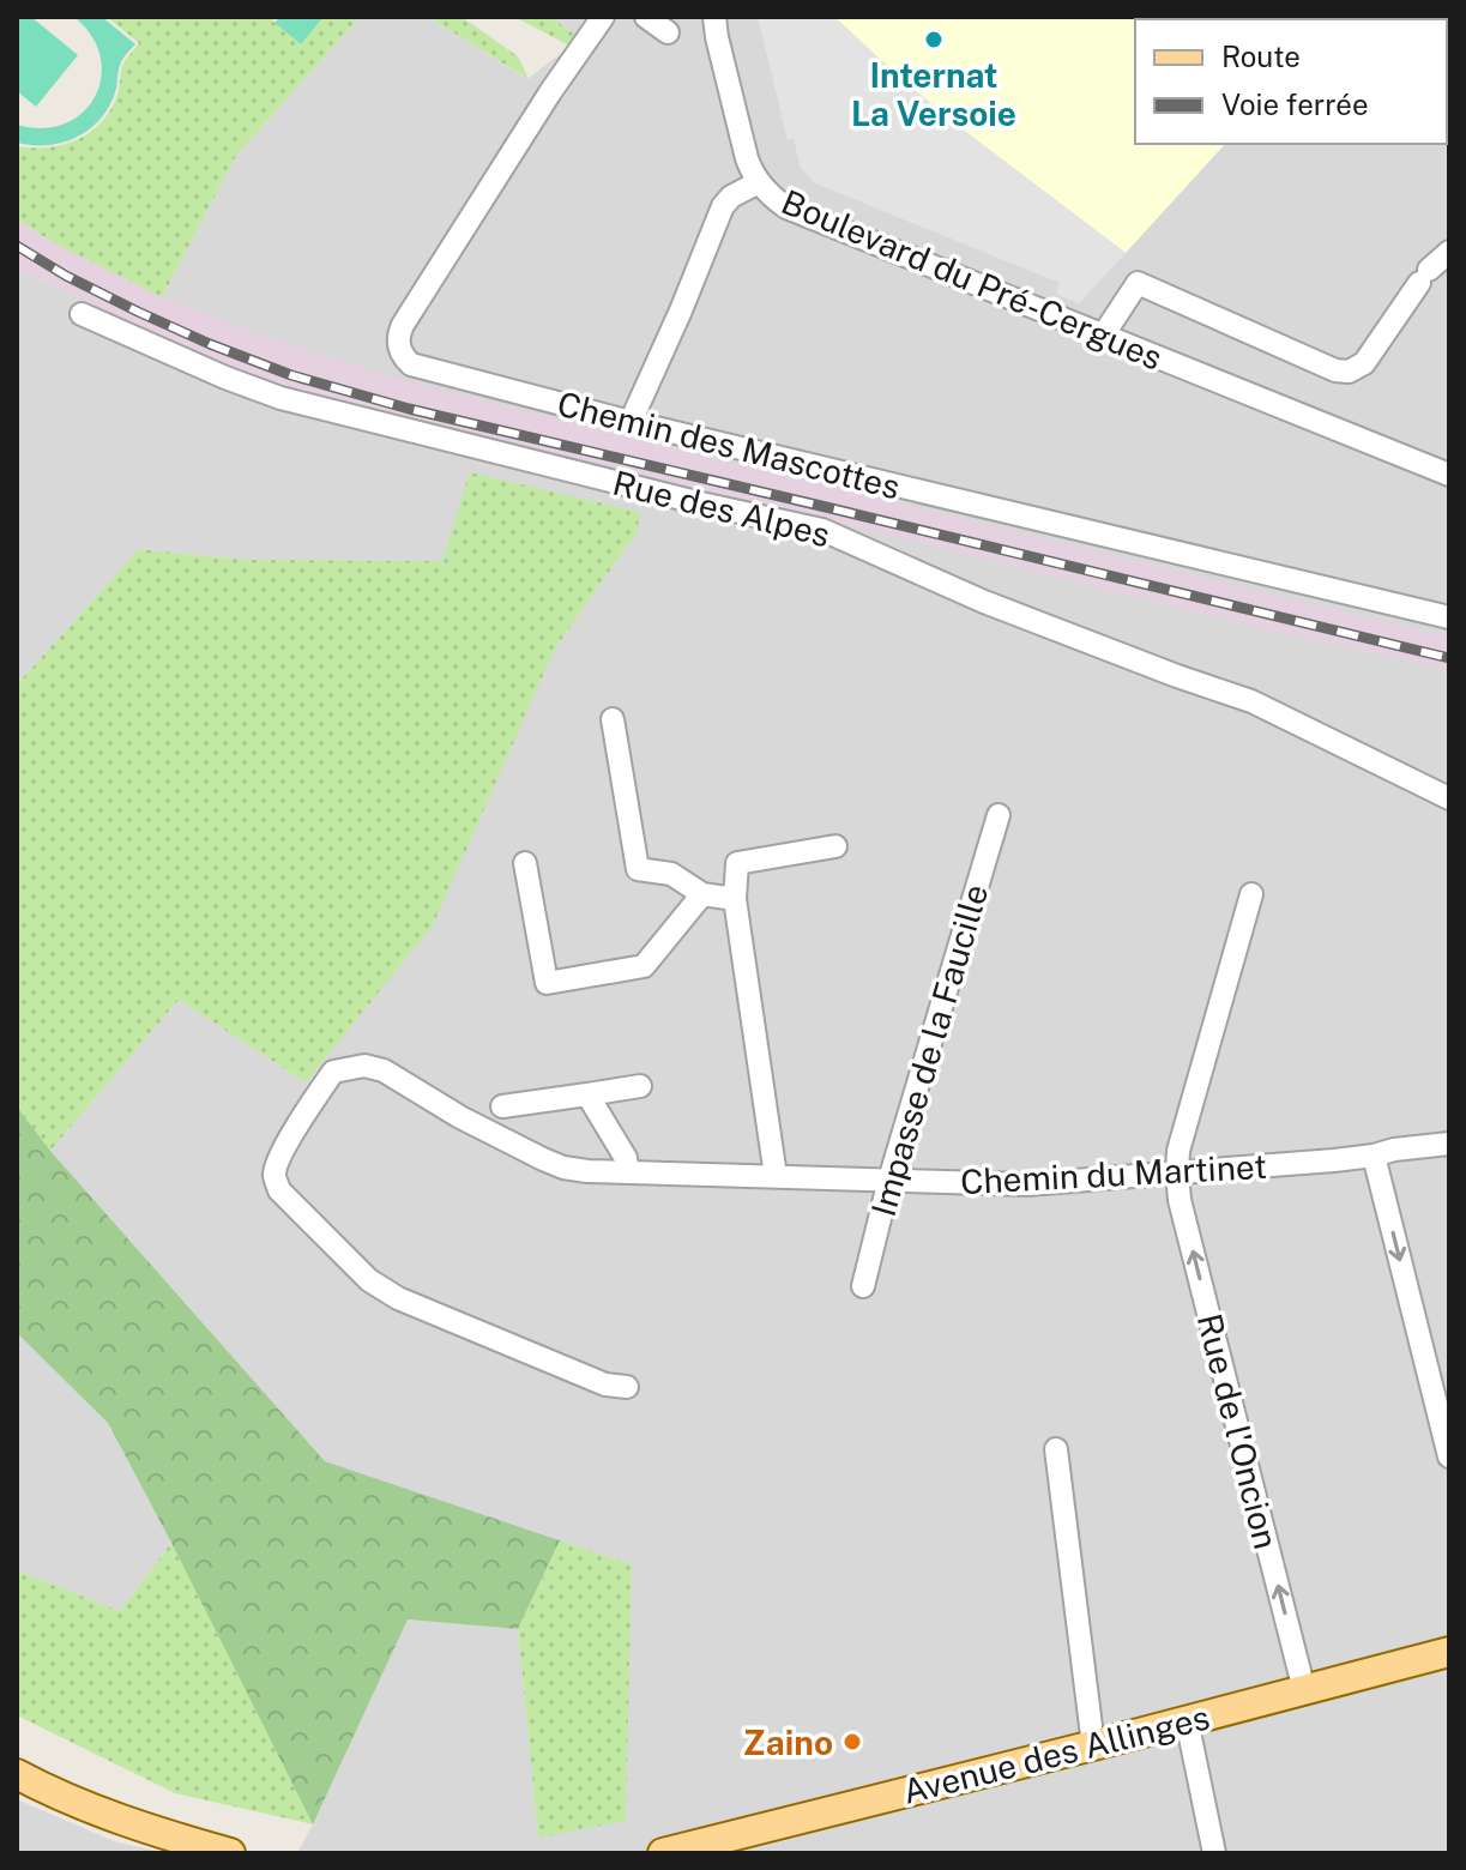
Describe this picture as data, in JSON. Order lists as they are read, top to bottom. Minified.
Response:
{"streets":{"main road":["Avenue des Allinges"],"street":["Boulevard du Pré-Cergues","Chemin des Mascottes","Rue des Alpes","Impasse de la Faucille","Chemin du Martinet","Rue de l'Oncion"]},"crossings":[["Boulevard du Pré-Cergues","Chemin des Mascottes"],["Impasse de la Faucille","Chemin du Martinet"],["Chemin du Martinet","Rue de l'Oncion"],["Rue de l'Oncion","Avenue des Allinges"]],"one_way":["Rue de l'Oncion"],"places":["Internat La Versoie","Zaino"],"legend":["Route","Voie ferrée"]}
